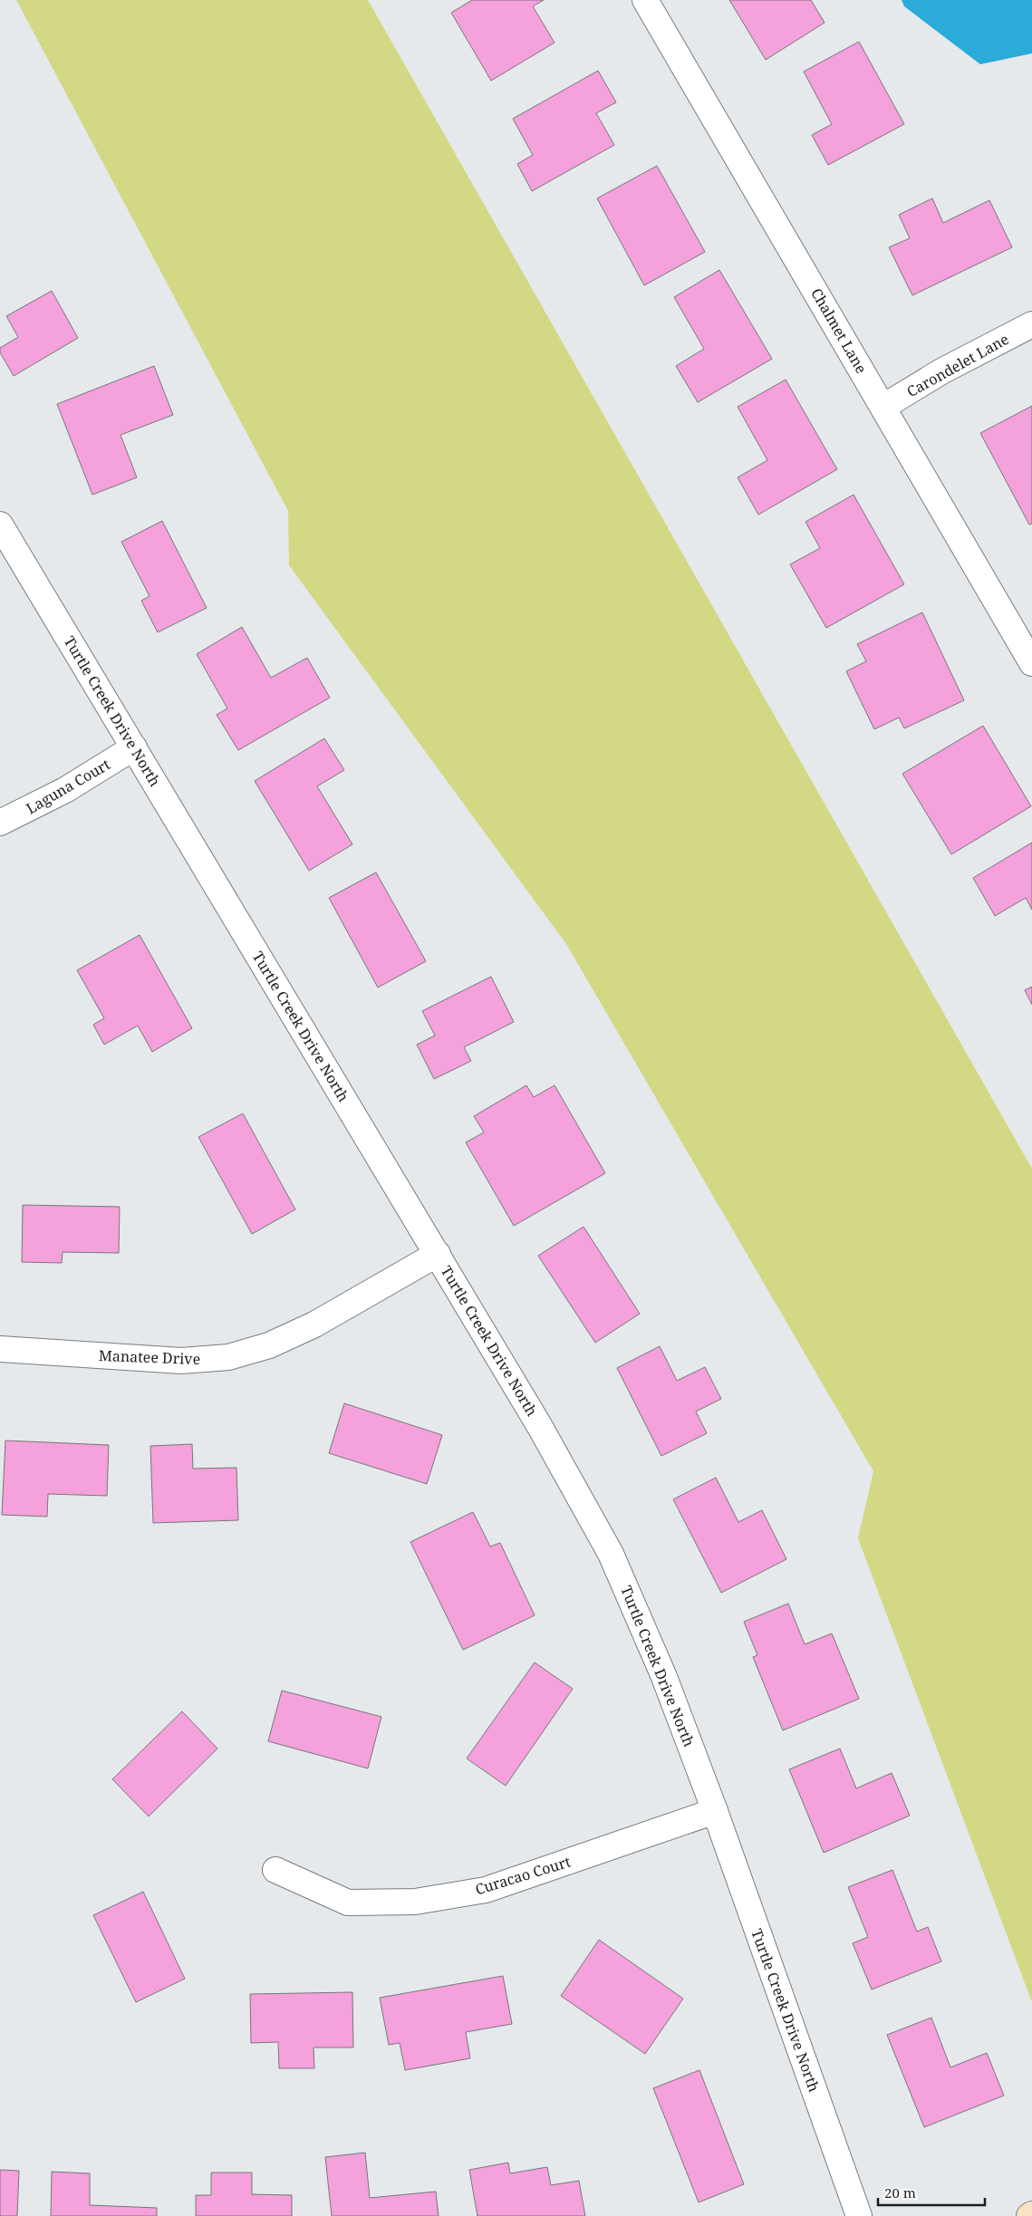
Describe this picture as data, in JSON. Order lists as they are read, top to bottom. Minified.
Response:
{"streets":{"street":["Chalmet Lane","Carondelet Lane","Turtle Creek Drive North","Laguna Court","Manatee Drive","Curacao Court"]},"crossings":[["Chalmet Lane","Carondelet Lane"],["Turtle Creek Drive North","Laguna Court"],["Turtle Creek Drive North","Manatee Drive"],["Turtle Creek Drive North","Curacao Court"]],"scale_bar":"20 m"}
